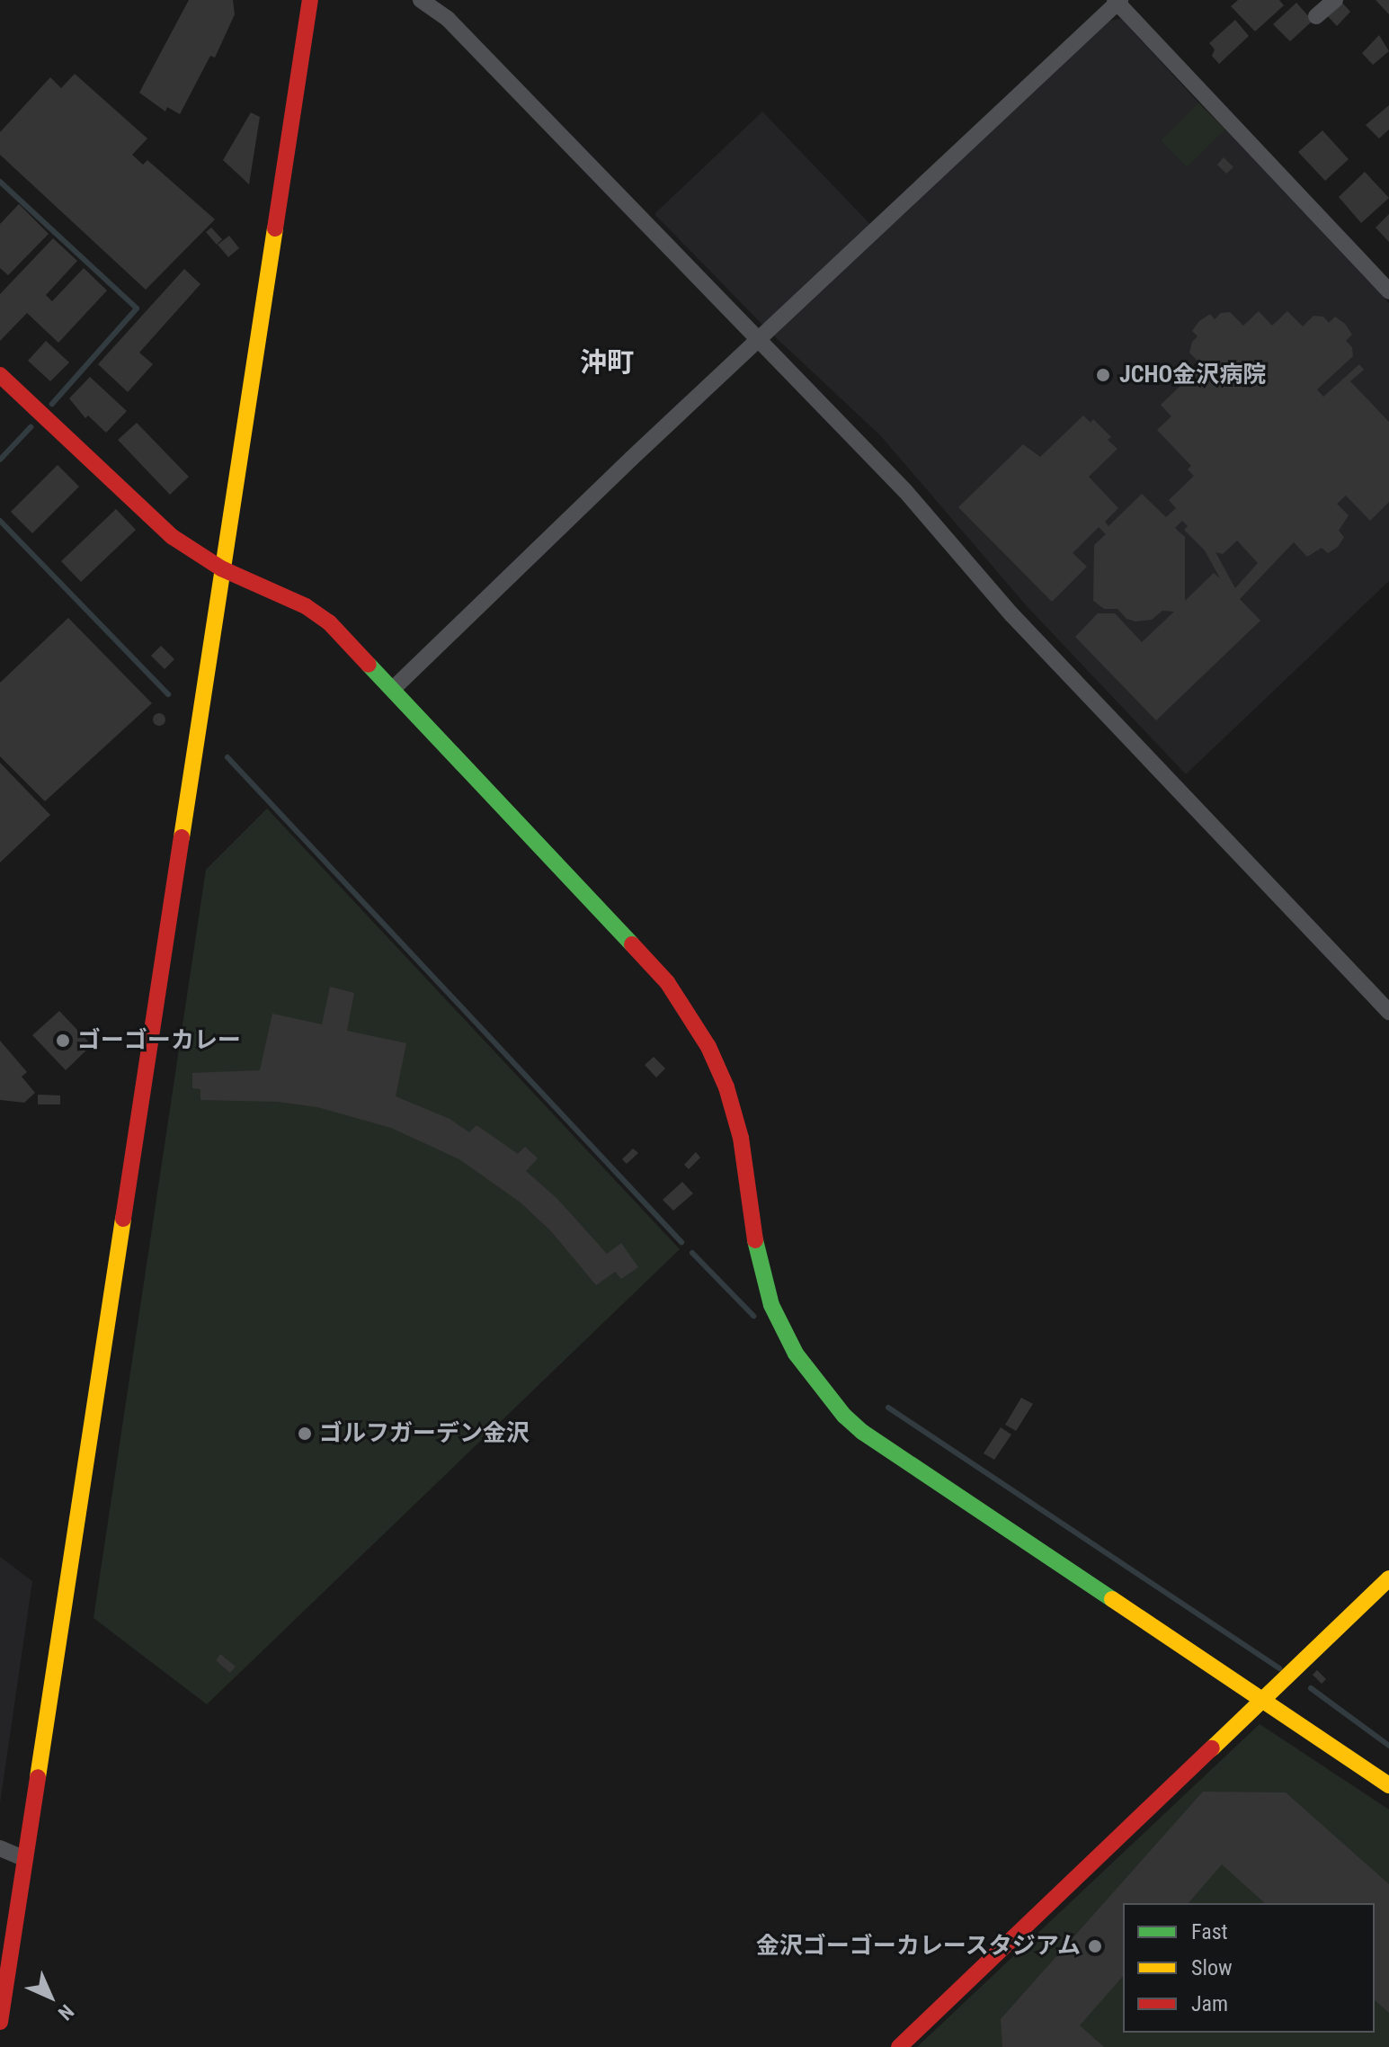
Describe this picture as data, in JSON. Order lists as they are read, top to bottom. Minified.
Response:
{"districts":["沖町"],"places":["JCHO金沢病院","ゴーゴーカレー","ゴルフガーデン金沢","金沢ゴーゴーカレースタジアム"],"legend":["Fast","Slow","Jam"],"north":"bottom right"}
